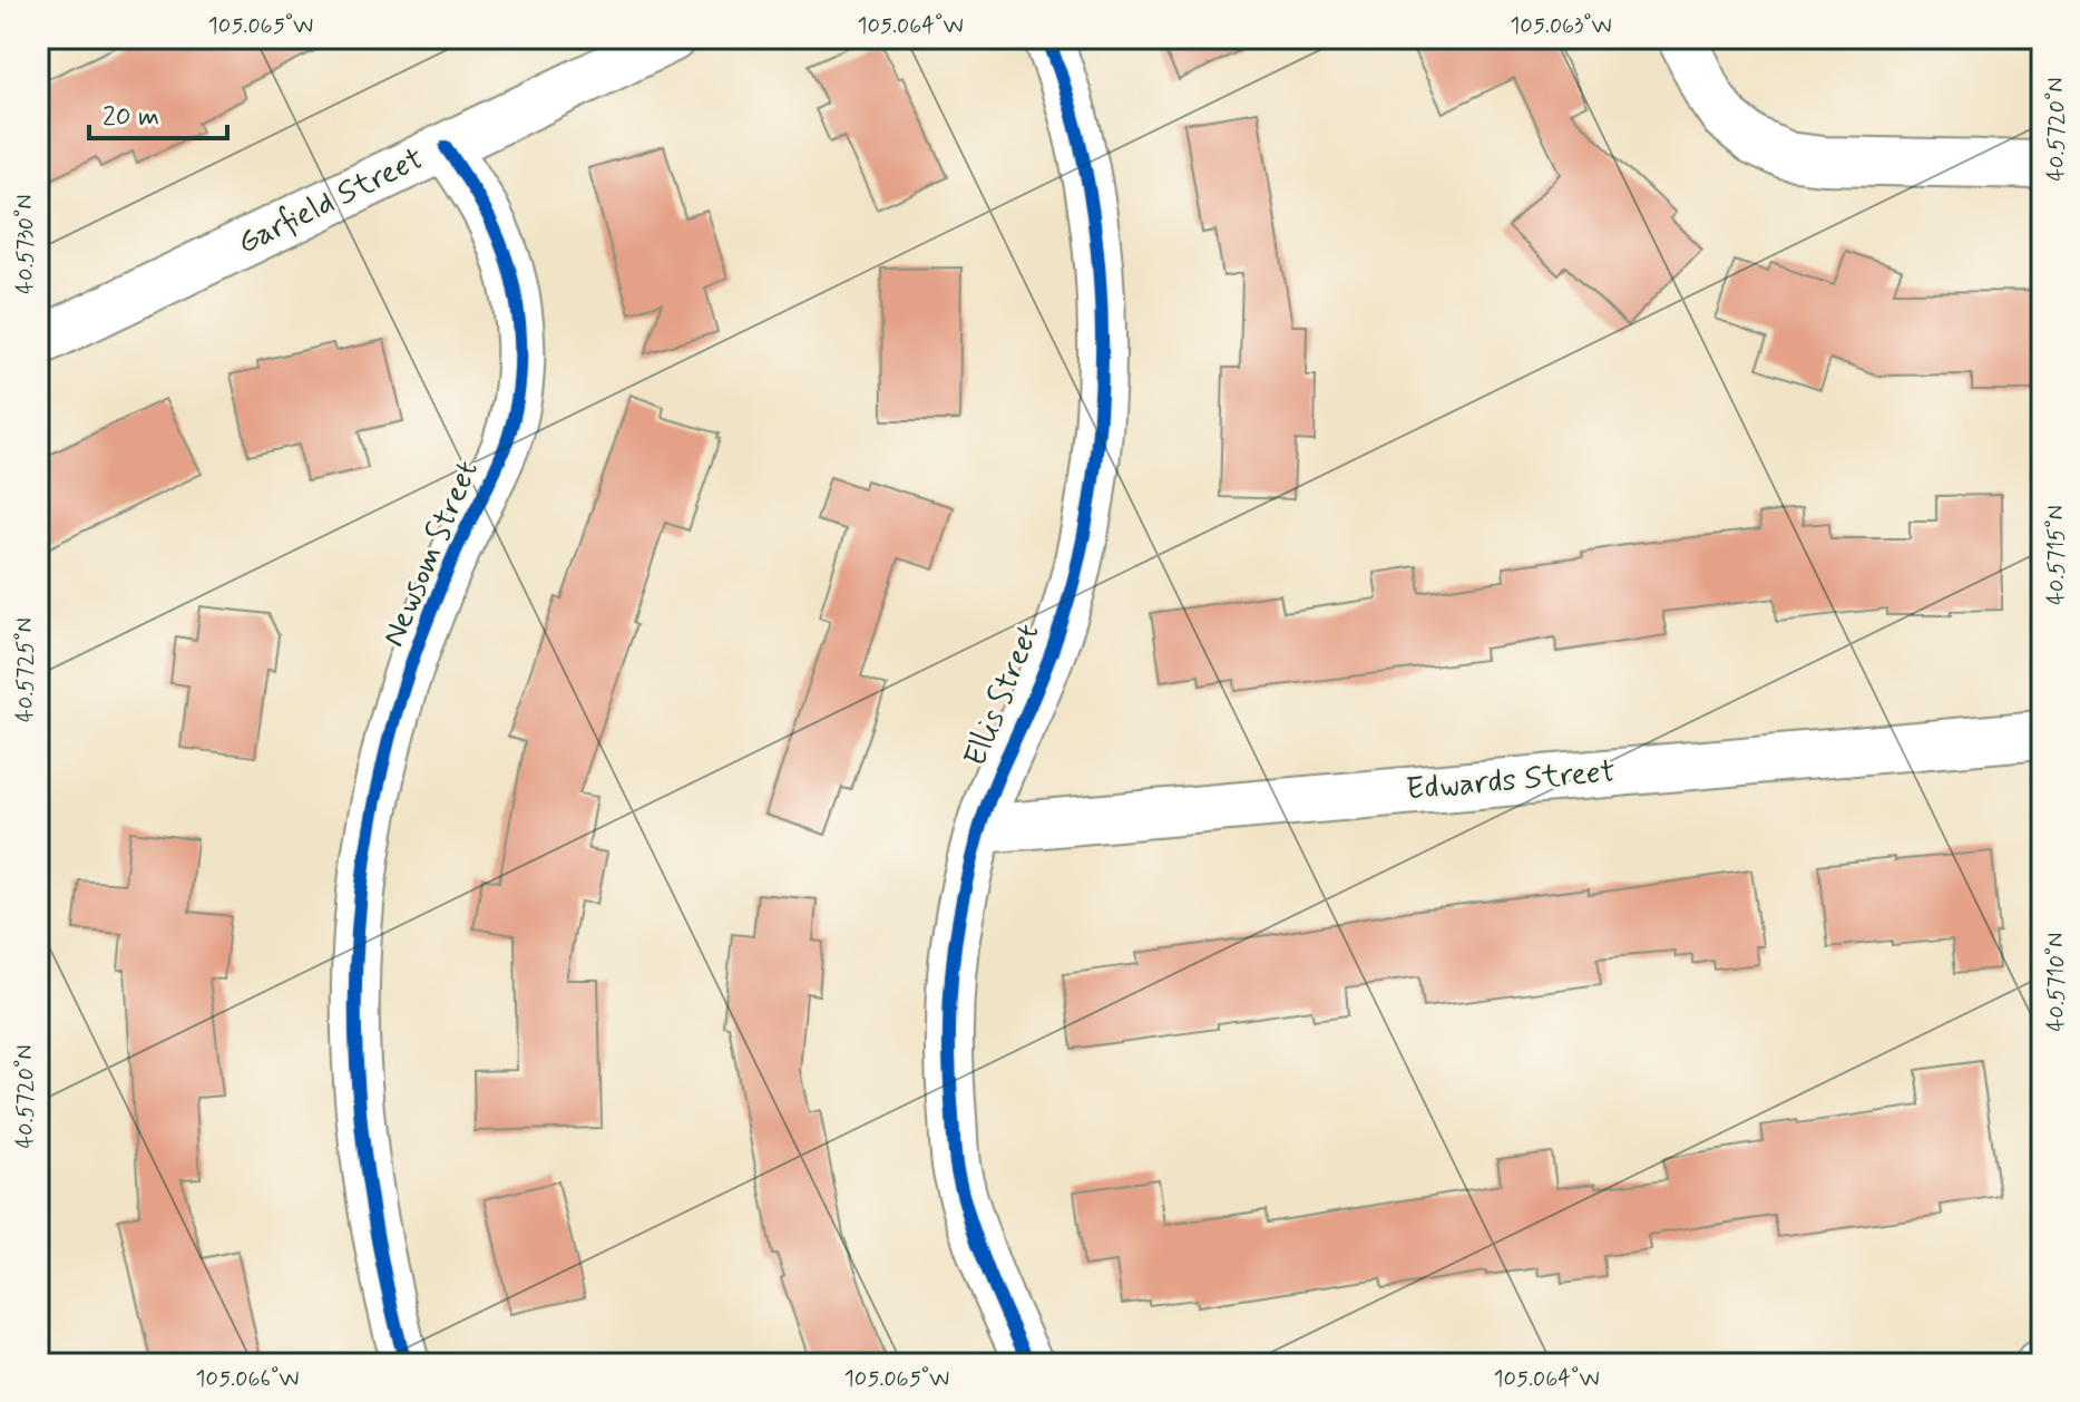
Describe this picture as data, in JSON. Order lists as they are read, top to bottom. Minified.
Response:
{"streets":{"street":["Garfield Street","Newsom Street","Ellis Street","Edwards Street"]},"crossings":[["Garfield Street","Newsom Street"],["Ellis Street","Edwards Street"]],"scale_bar":"20 m","coordinates":["105.065°W","105.064°W","105.063°W","40.5720°N","40.5730°N","40.5715°N","40.5725°N","40.5710°N","105.066°W"]}
